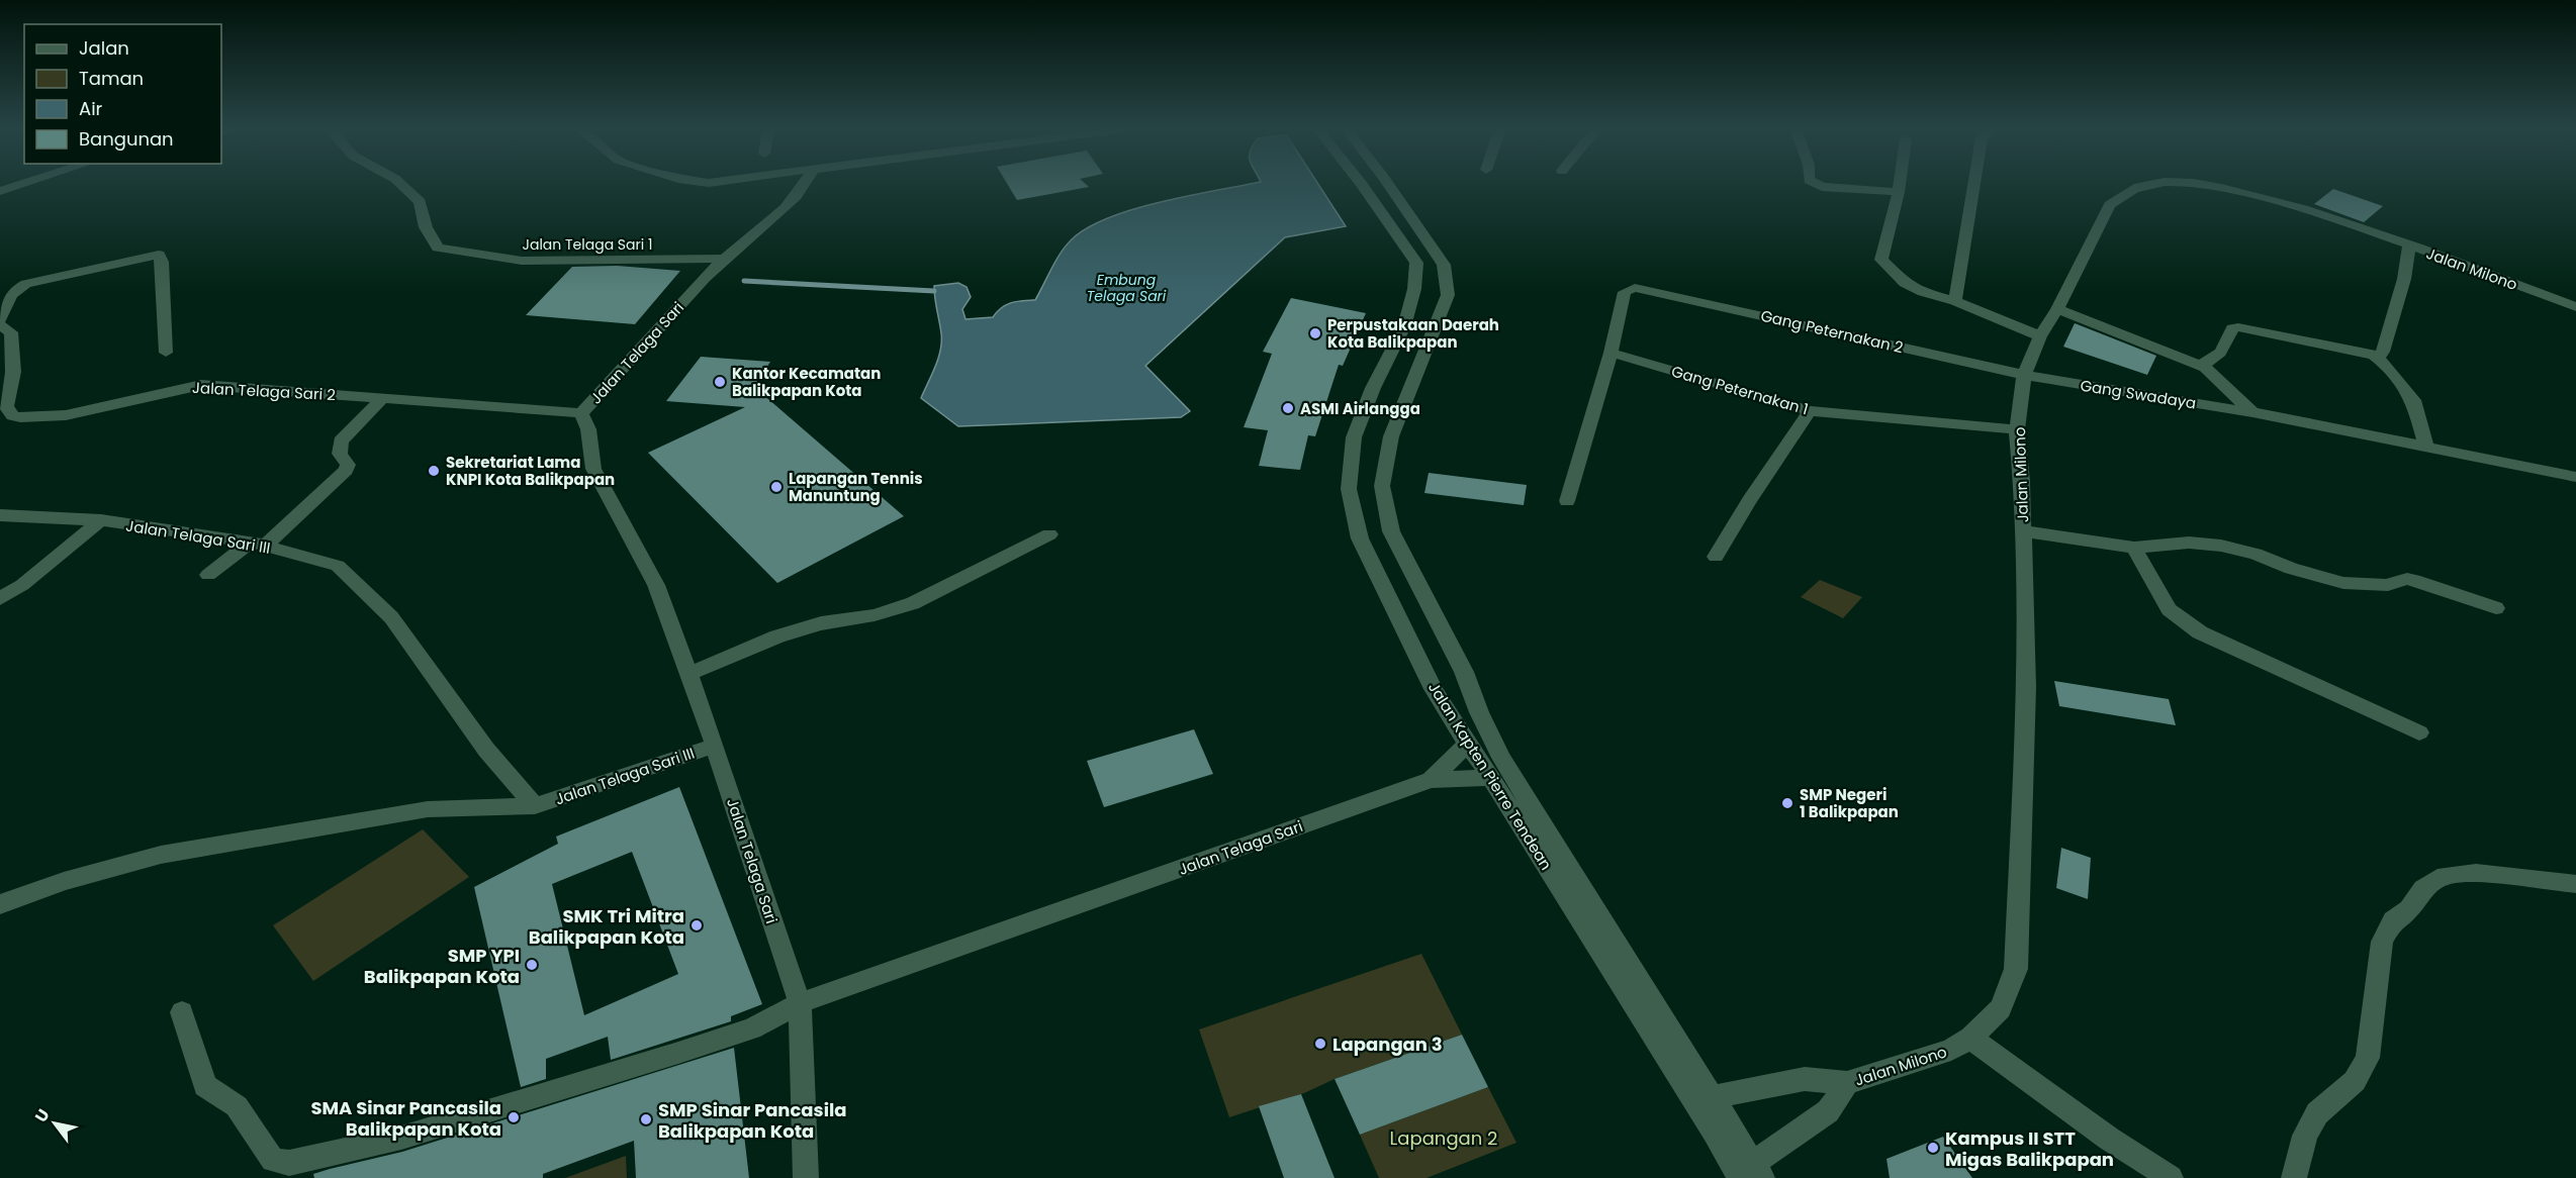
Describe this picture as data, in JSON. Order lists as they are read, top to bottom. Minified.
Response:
{"streets":{"street":["Jalan Telaga Sari 1","Jalan Milono","Gang Peternakan 2","Jalan Telaga Sari","Gang Peternakan 1","Jalan Telaga Sari 2","Gang Swadaya","Jalan Telaga Sari III","Jalan Kapten Pierre Tendean"]},"crossings":[["Jalan Telaga Sari 1","Jalan Telaga Sari"],["Jalan Milono","Gang Peternakan 2"],["Jalan Milono","Gang Peternakan 1"],["Jalan Milono","Gang Swadaya"],["Gang Peternakan 2","Gang Peternakan 1"],["Gang Peternakan 2","Gang Swadaya"],["Jalan Telaga Sari","Jalan Telaga Sari 2"],["Jalan Telaga Sari","Jalan Telaga Sari III"],["Jalan Telaga Sari","Jalan Kapten Pierre Tendean"]],"water":["Embung Telaga Sari"],"parks":["Lapangan 2"],"places":["Perpustakaan Daerah Kota Balikpapan","Kantor Kecamatan Balikpapan Kota","ASMI Airlangga","Sekretariat Lama KNPI Kota Balikpapan","Lapangan Tennis Manuntung","SMP Negeri 1 Balikpapan","SMK Tri Mitra Balikpapan Kota","SMP YPI Balikpapan Kota","Lapangan 3","SMA Sinar Pancasila Balikpapan Kota","SMP Sinar Pancasila Balikpapan Kota","Kampus II STT Migas Balikpapan"],"legend":["Jalan","Taman","Air","Bangunan"],"north":"top left"}
